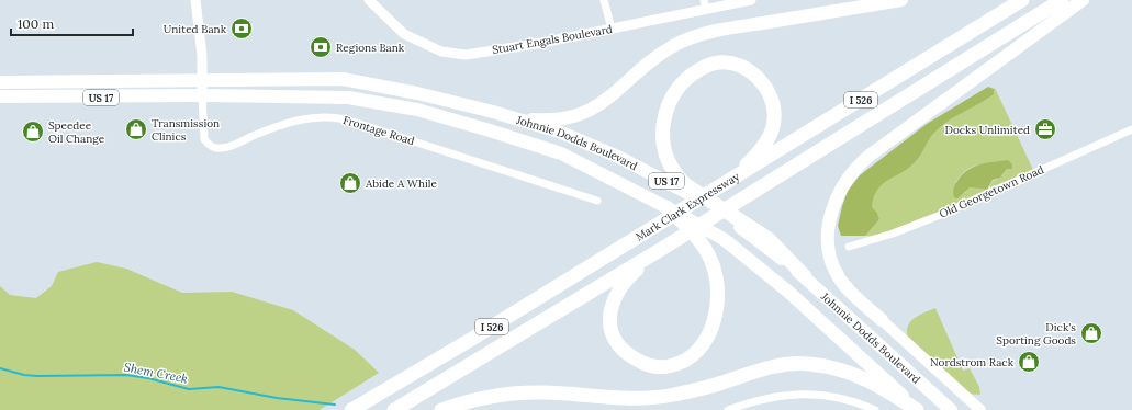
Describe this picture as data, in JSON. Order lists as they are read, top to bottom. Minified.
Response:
{"streets":{"highway":["US 17","I 526","Johnnie Dodds Boulevard","Mark Clark Expressway"],"street":["Stuart Engals Boulevard","Frontage Road","Old Georgetown Road"]},"crossings":[["US 17","Frontage Road"],["US 17","Johnnie Dodds Boulevard"],["Frontage Road","Johnnie Dodds Boulevard"]],"water":["Shem Creek"],"places":{"bank":["United Bank","Regions Bank"],"shop":["Transmission Clinics","Speedee Oil Change","Abide A While","Dick's Sporting Goods","Nordstrom Rack"],"office":["Docks Unlimited"]},"scale_bar":"100 m"}
